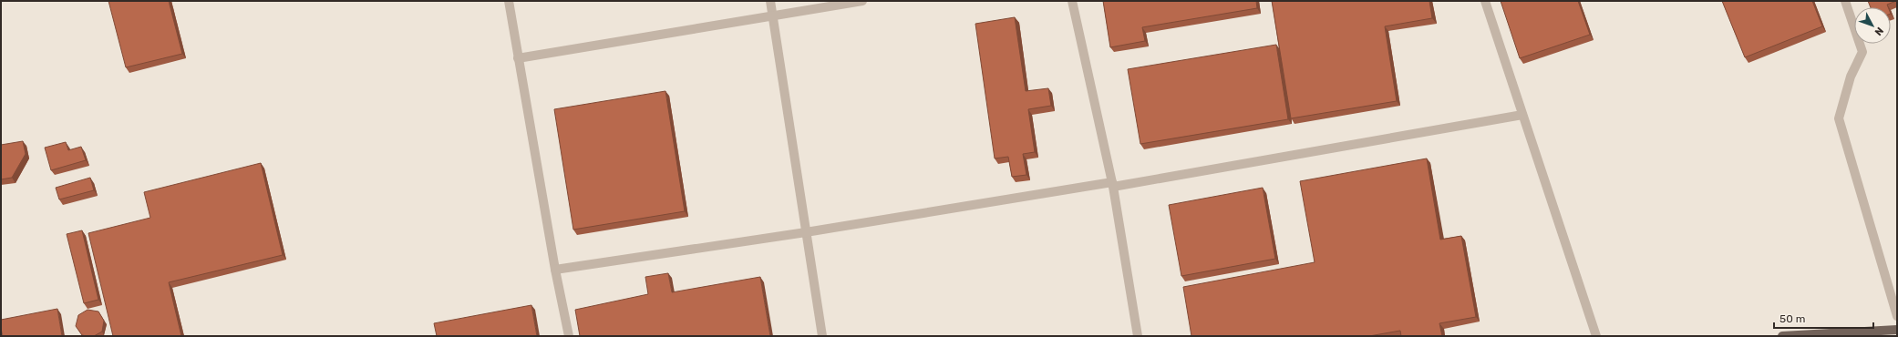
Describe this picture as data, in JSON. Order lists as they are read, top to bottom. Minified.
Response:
{"scale_bar":"50 m","north":"bottom right"}
